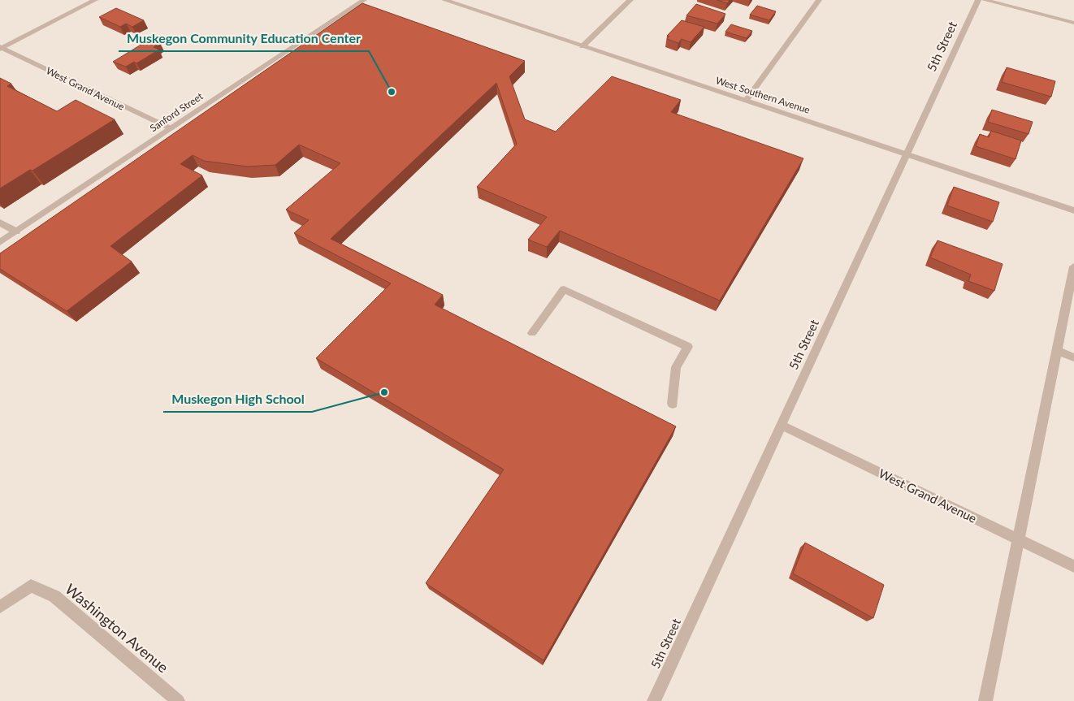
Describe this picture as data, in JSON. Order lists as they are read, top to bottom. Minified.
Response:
{"streets":{"street":["5th Street","West Grand Avenue","West Southern Avenue","Sanford Street","Washington Avenue"]},"crossings":[["5th Street","West Grand Avenue"],["5th Street","West Southern Avenue"],["West Grand Avenue","Sanford Street"]],"places":["Muskegon Community Education Center","Muskegon High School"]}
